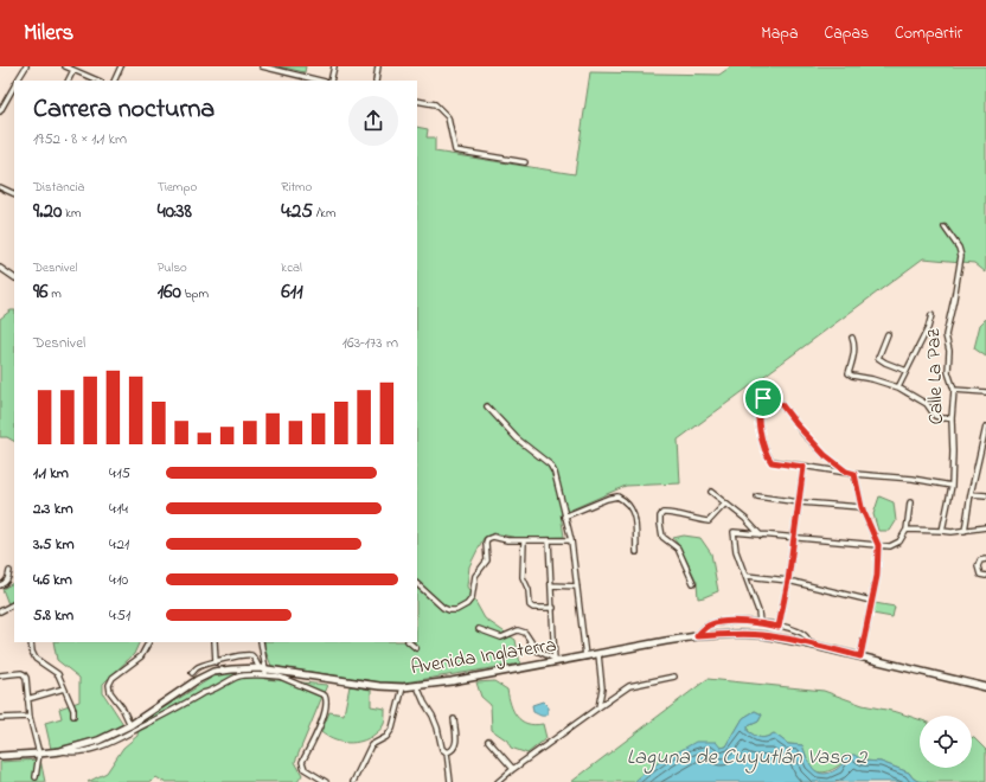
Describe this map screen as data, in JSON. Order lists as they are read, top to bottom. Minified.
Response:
{"streets":{"main road":["Avenida Inglaterra"],"street":["Calle La Paz"]},"water":["Laguna de Cuyutlán Vaso 2"],"page":{"header":"Milers","nav":["Mapa","Capas","Compartir"],"heading":["Carrera nocturna","19:52 · 8 × 1.1 km"],"stats":[["Distancia","9.20 km"],["Tiempo","40:38"],["Ritmo","4:25 /km"],["Desnivel","96 m"],["Pulso","160 bpm"],["kcal","611"]],"chart":["Desnivel","163–173 m"],"list":[{"name":"1.1 km","note":"4:15"},{"name":"2.3 km","note":"4:14"},{"name":"3.5 km","note":"4:21"},{"name":"4.6 km","note":"4:10"},{"name":"5.8 km","note":"4:51"}]}}
